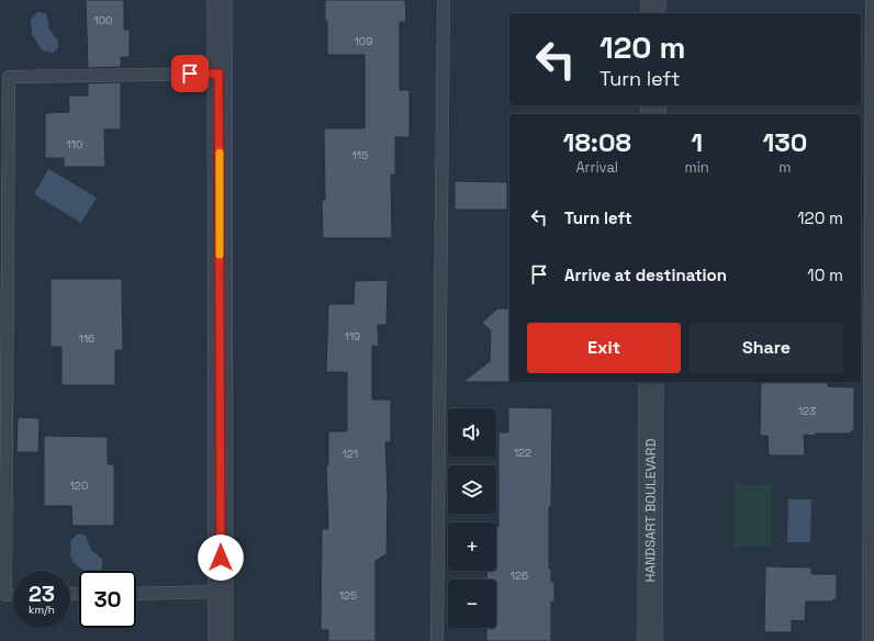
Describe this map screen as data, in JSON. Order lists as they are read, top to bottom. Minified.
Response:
{"streets":{"street":["HANDSART BOULEVARD"]},"house_numbers":["100","109","110","115","119","116","123","122","121","120","126","125"],"page":{"turn":["120 m","Turn left"],"eta":["18:08","Arrival","1","min","130","m"],"list":[{"name":"Turn left","value":"120 m"},{"name":"Arrive at destination","value":"10 m"}],"buttons":["Exit","Share"],"map_buttons":["+","−"],"speed":"23 km/h","limit":"30"}}
